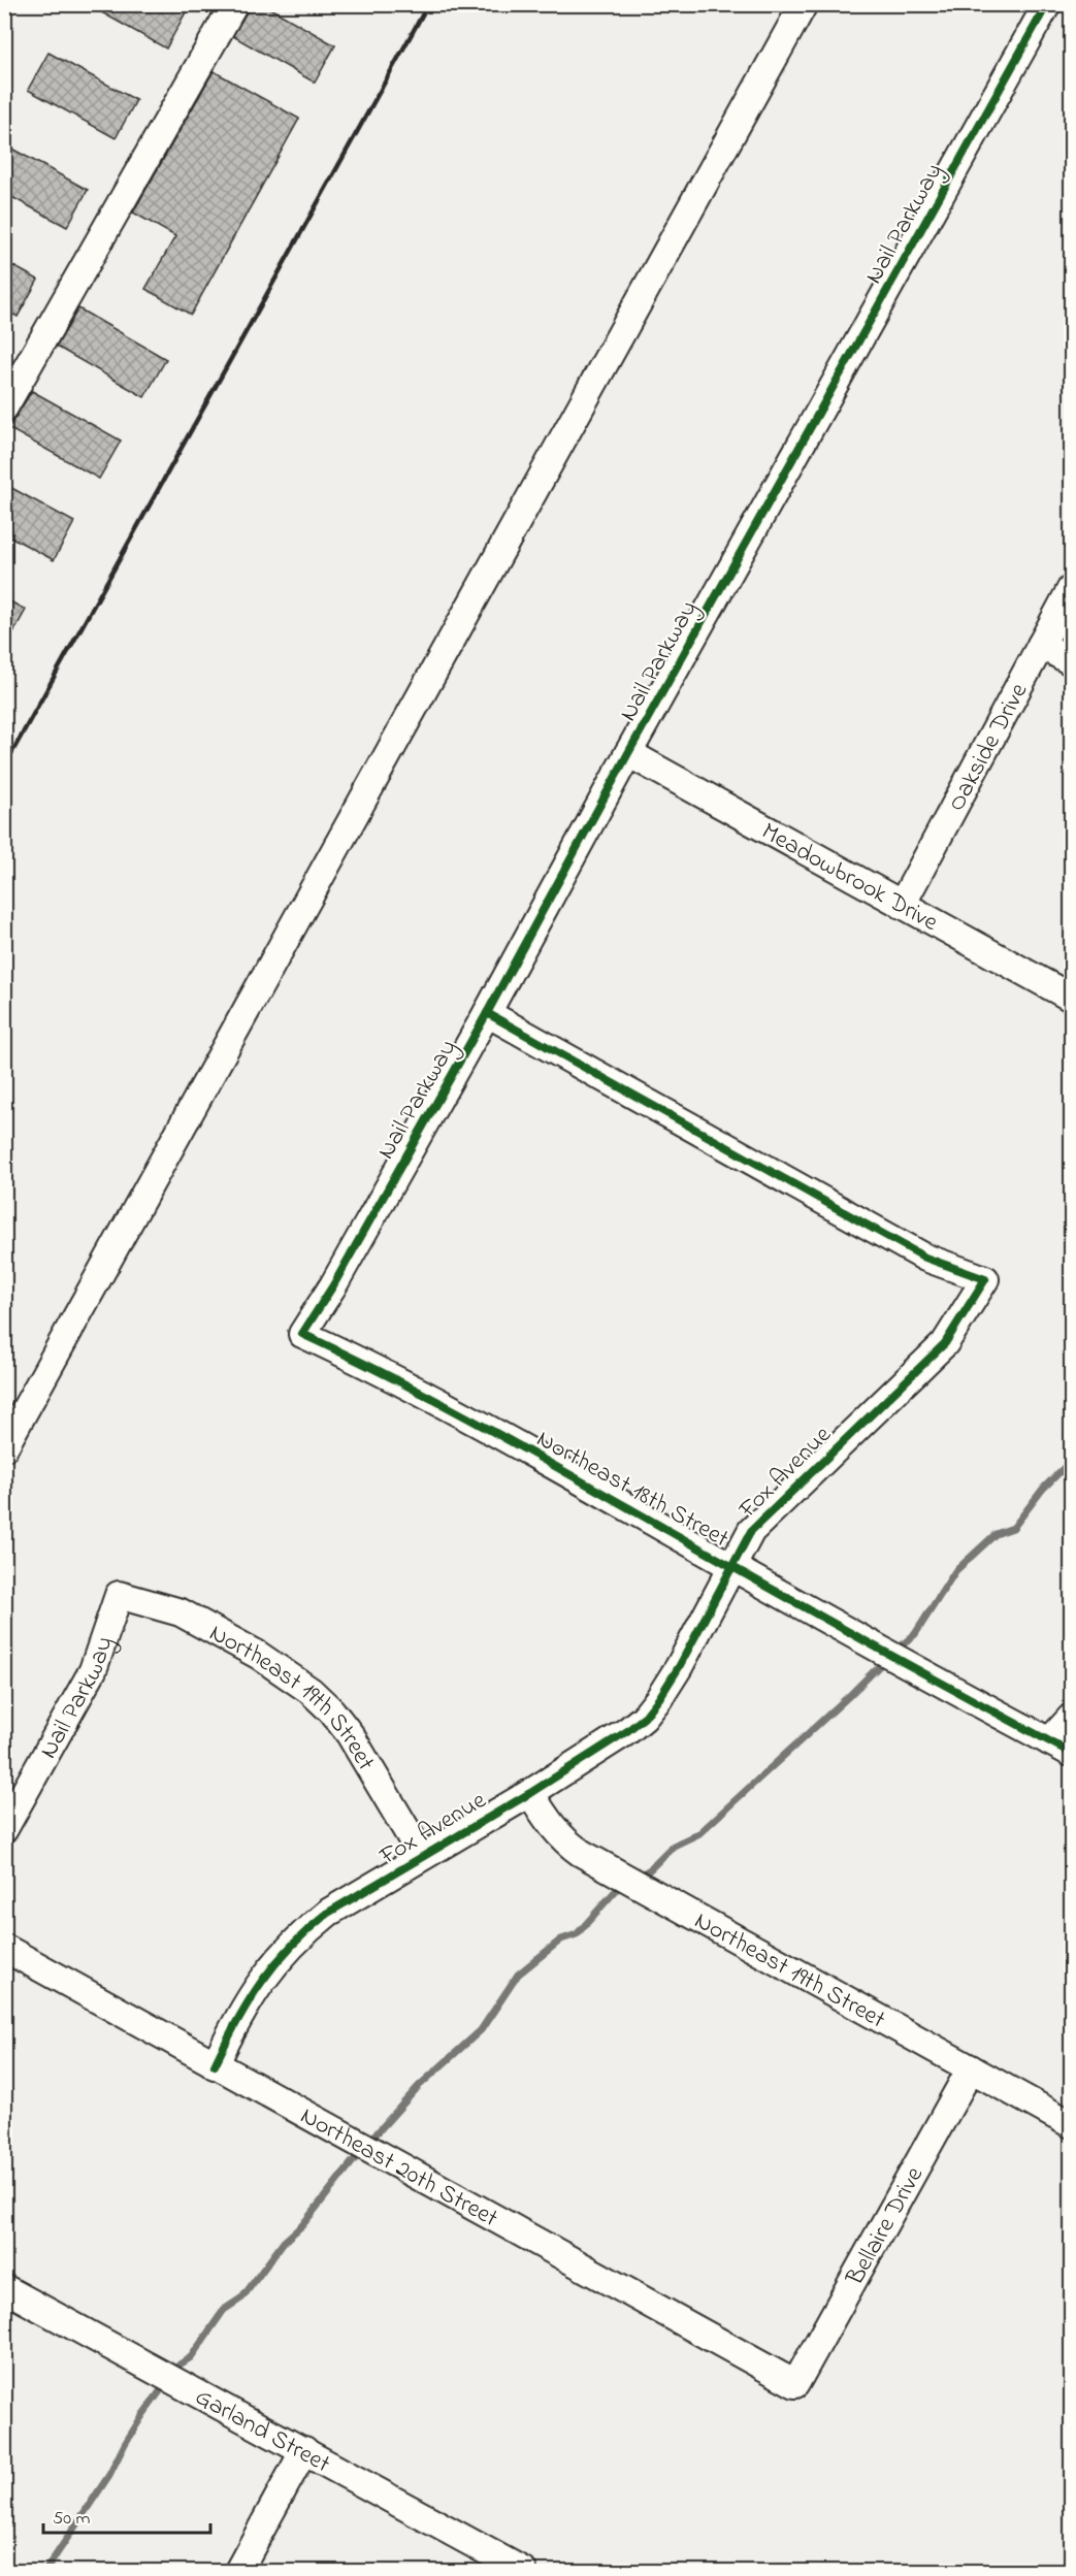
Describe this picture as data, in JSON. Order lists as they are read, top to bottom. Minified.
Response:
{"streets":{"street":["Nail Parkway","Oakside Drive","Meadowbrook Drive","Fox Avenue","Northeast 18th Street","Northeast 19th Street","Northeast 20th Street","Bellaire Drive","Garland Street"]},"crossings":[["Nail Parkway","Meadowbrook Drive"],["Nail Parkway","Fox Avenue"],["Nail Parkway","Northeast 18th Street"],["Nail Parkway","Northeast 19th Street"],["Oakside Drive","Meadowbrook Drive"],["Fox Avenue","Northeast 18th Street"],["Fox Avenue","Northeast 19th Street"],["Fox Avenue","Northeast 20th Street"],["Northeast 19th Street","Bellaire Drive"],["Northeast 20th Street","Bellaire Drive"]],"scale_bar":"50 m"}
